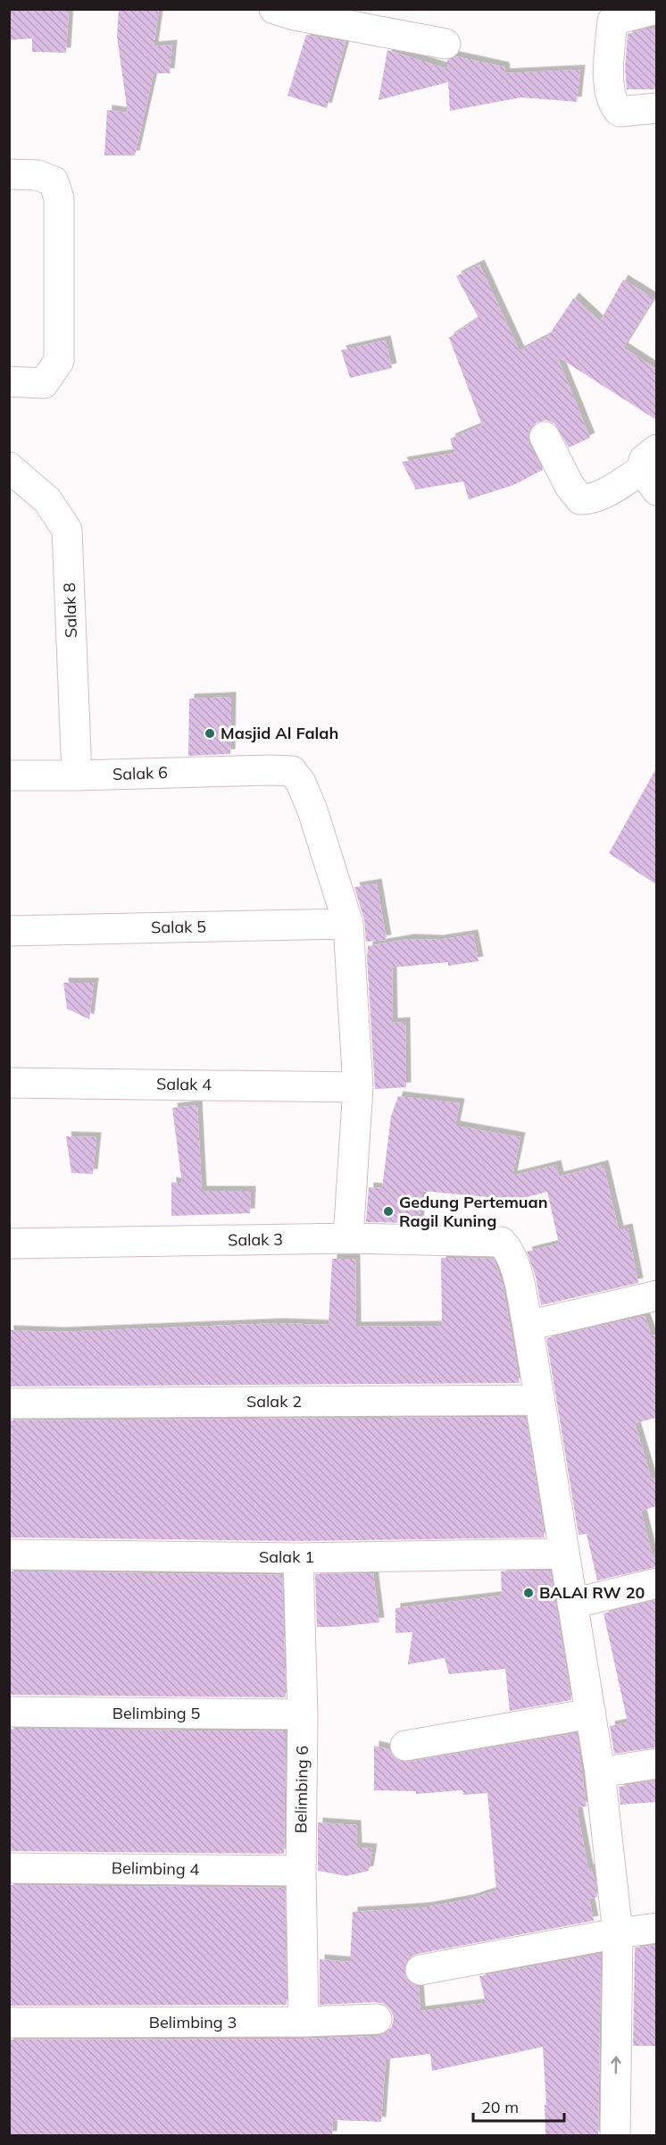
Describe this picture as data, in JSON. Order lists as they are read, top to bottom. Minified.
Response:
{"streets":{"street":["Salak 8","Salak 6","Salak 5","Salak 4","Salak 3","Salak 2","Salak 1","Belimbing 5","Belimbing 6","Belimbing 4","Belimbing 3"]},"crossings":[["Salak 8","Salak 6"],["Salak 6","Salak 5"],["Salak 1","Belimbing 6"],["Belimbing 5","Belimbing 6"],["Belimbing 6","Belimbing 4"],["Belimbing 6","Belimbing 3"]],"places":["Masjid Al Falah","Gedung Pertemuan Ragil Kuning","BALAI RW 20"],"scale_bar":"20 m"}
